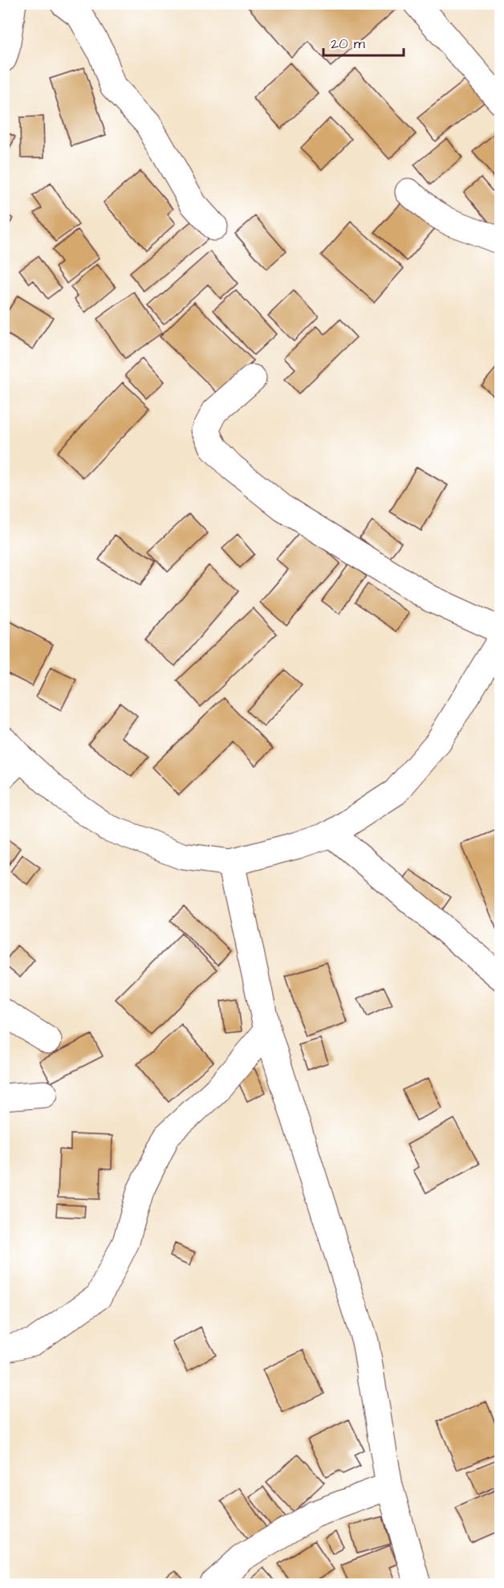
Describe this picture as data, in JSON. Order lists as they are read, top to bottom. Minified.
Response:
{"scale_bar":"20 m"}
